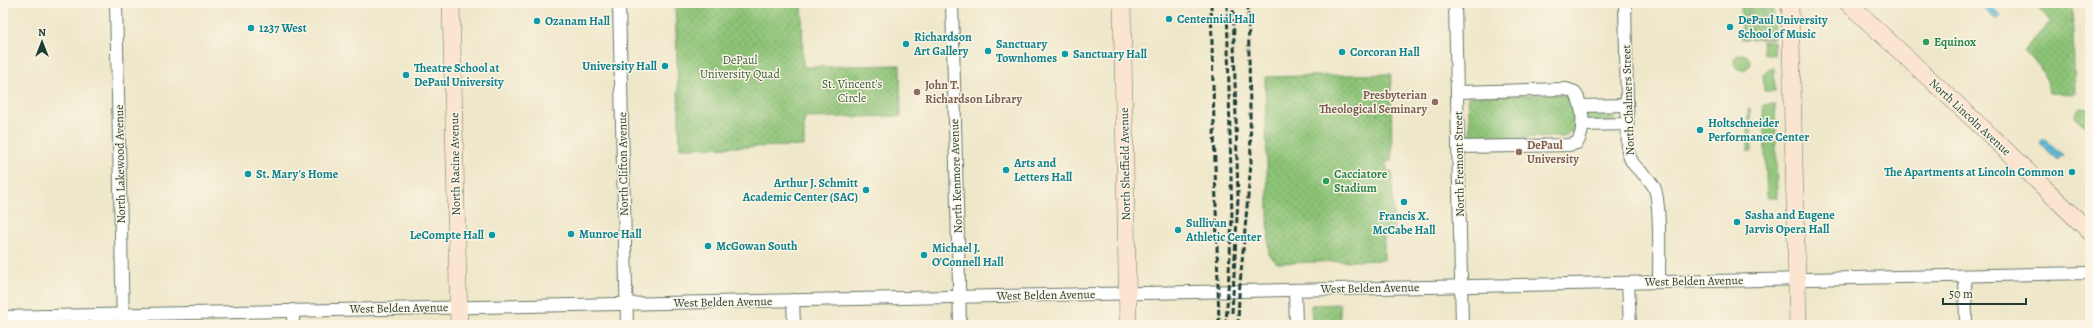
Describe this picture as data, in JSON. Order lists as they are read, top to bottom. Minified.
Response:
{"streets":{"main road":["North Lincoln Avenue","North Racine Avenue","North Sheffield Avenue"],"street":["North Chalmers Street","North Lakewood Avenue","North Clifton Avenue","North Fremont Street","North Kenmore Avenue","West Belden Avenue"]},"crossings":[["North Chalmers Street","West Belden Avenue"],["North Lakewood Avenue","West Belden Avenue"],["North Racine Avenue","West Belden Avenue"],["North Clifton Avenue","West Belden Avenue"],["North Sheffield Avenue","West Belden Avenue"],["North Fremont Street","West Belden Avenue"],["North Kenmore Avenue","West Belden Avenue"]],"parks":["DePaul University Quad","St. Vincent's Circle"],"places":["Centennial Hall","Ozanam Hall","DePaul University School of Music","1237 West","Equinox","Richardson Art Gallery","Sanctuary Townhomes","Corcoran Hall","Sanctuary Hall","University Hall","Theatre School at DePaul University","John T. Richardson Library","Presbyterian Theological Seminary","Holtschneider Performance Center","DePaul University","Arts and Letters Hall","The Apartments at Lincoln Common","St. Mary's Home","Cacciatore Stadium","Arthur J. Schmitt Academic Center (SAC)","Francis X. McCabe Hall","Sasha and Eugene Jarvis Opera Hall","Sullivan Athletic Center","Munroe Hall","LeCompte Hall","McGowan South","Michael J. O'Connell Hall"],"scale_bar":"50 m","north":"top"}
